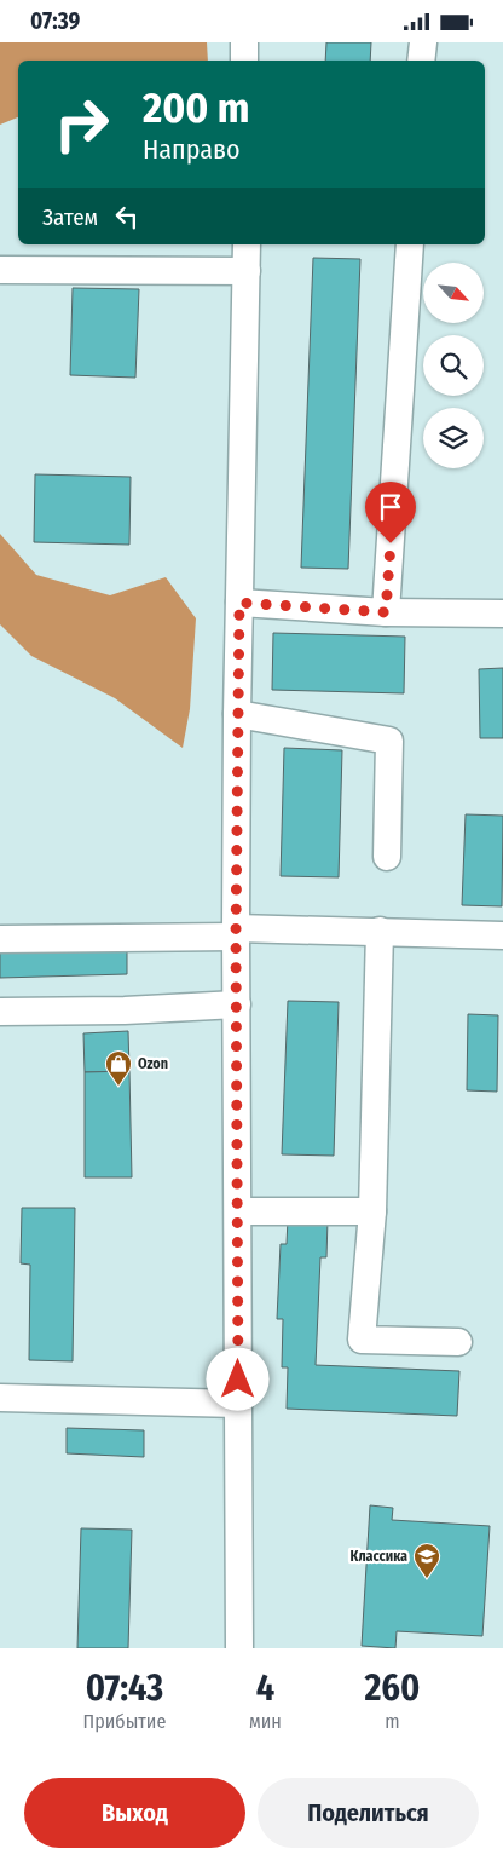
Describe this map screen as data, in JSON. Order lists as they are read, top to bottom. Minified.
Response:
{"places":{"shop":["Ozon"],"school or university":["Классика"]},"north":"bottom right","page":{"status":"07:39","turn":["200 m","Направо"],"then":"Затем","eta":["07:43","Прибытие","4","мин","260","m"],"buttons":["Выход","Поделиться"]}}
